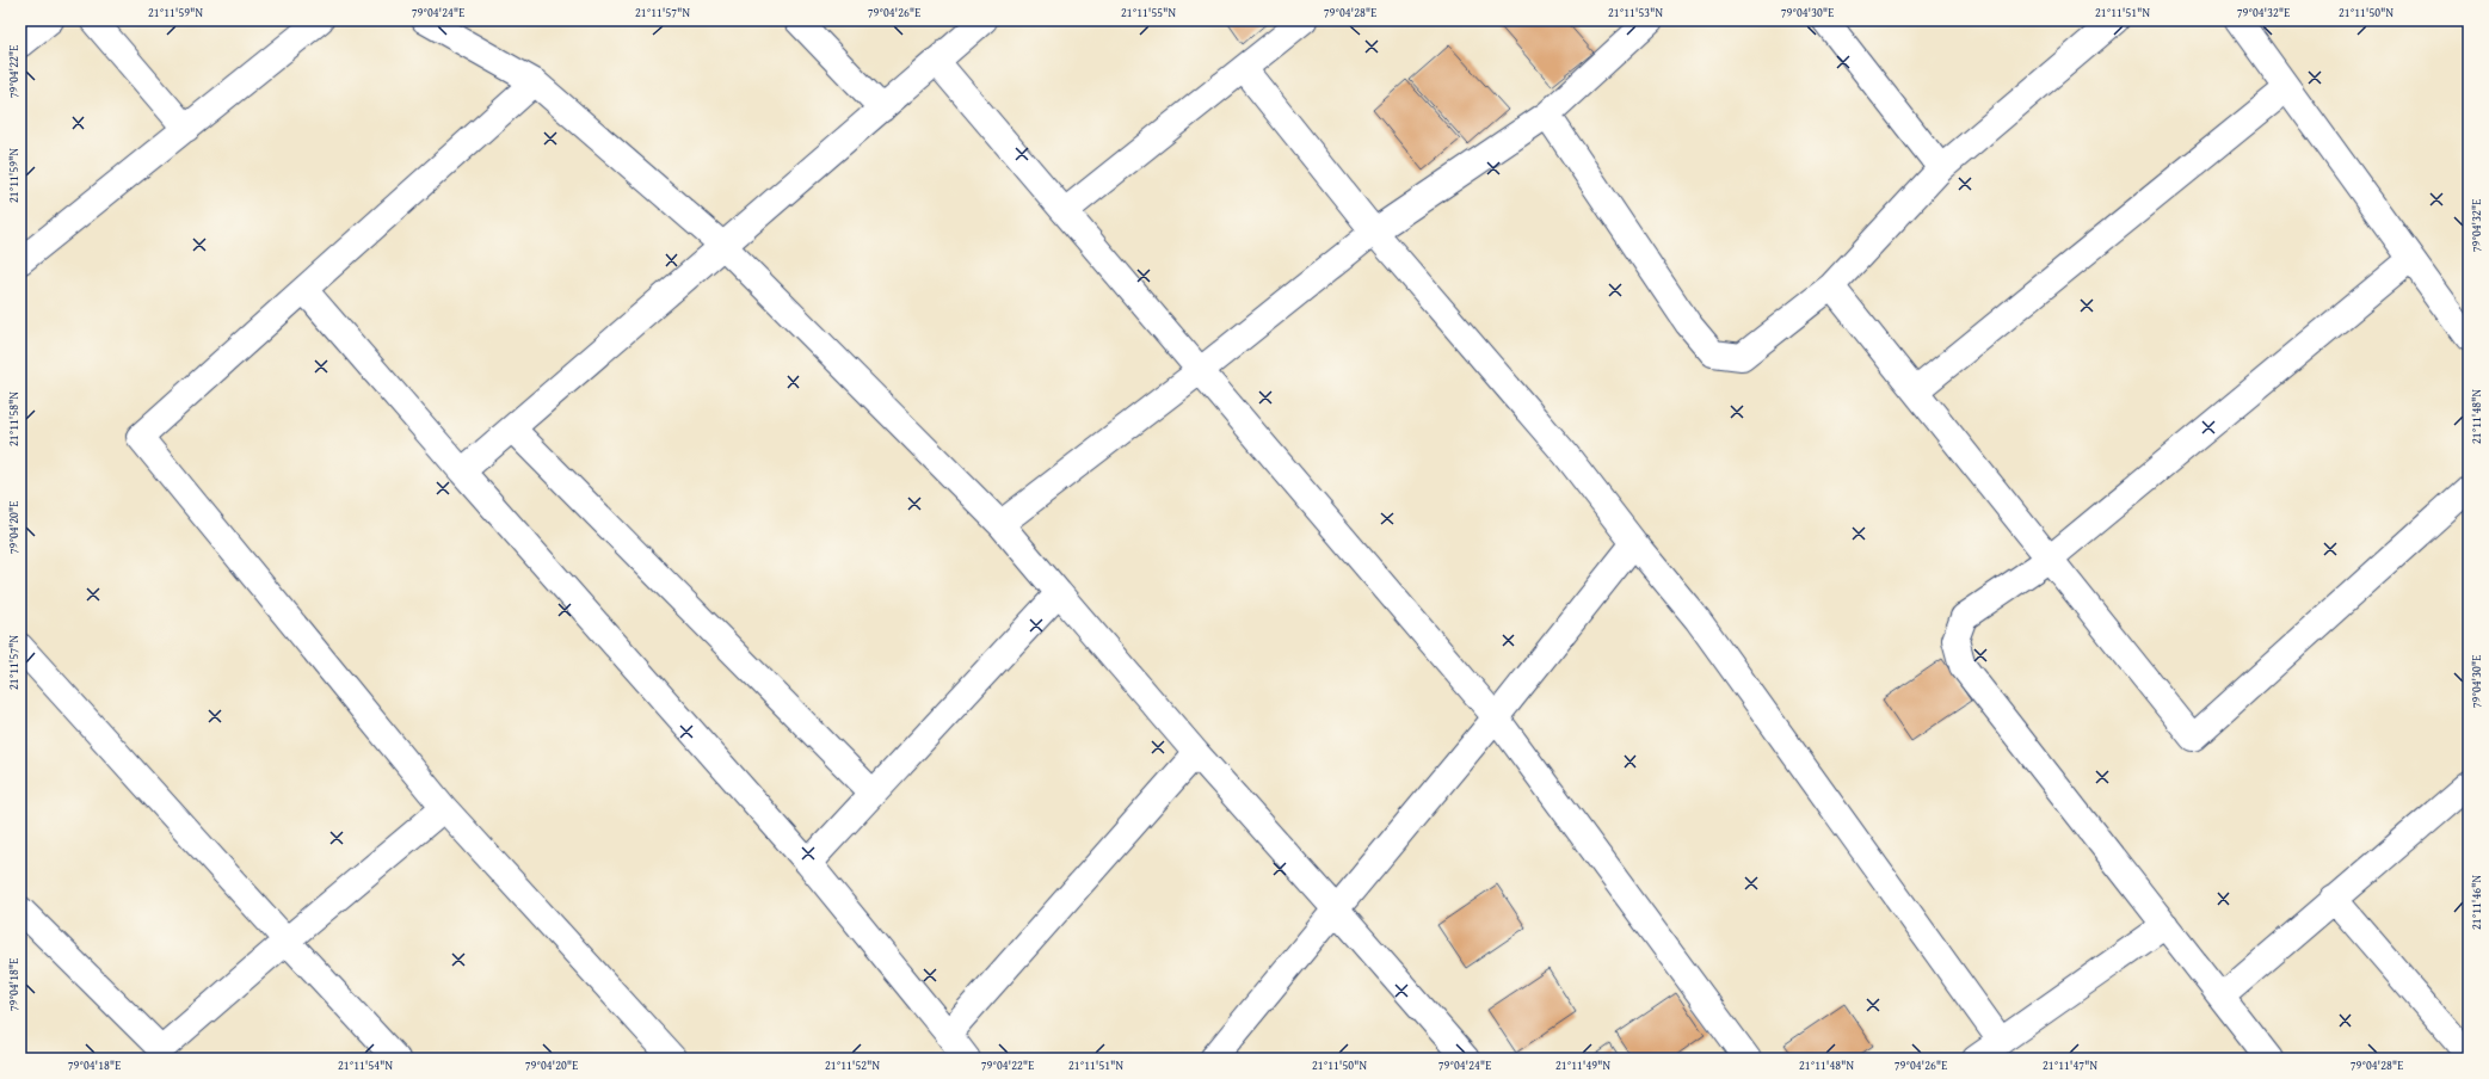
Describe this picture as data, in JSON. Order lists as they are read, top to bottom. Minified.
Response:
{"coordinates":["21°11'59\"N","79°04'24\"E","21°11'57\"N","79°04'26\"E","21°11'55\"N","79°04'28\"E","21°11'53\"N","79°04'30\"E","21°11'51\"N","79°04'32\"E","21°11'50\"N","79°04'22\"E","21°11'48\"N","21°11'58\"N","79°04'20\"E","21°11'46\"N","79°04'18\"E","21°11'54\"N","21°11'52\"N","21°11'49\"N","21°11'47\"N"]}
